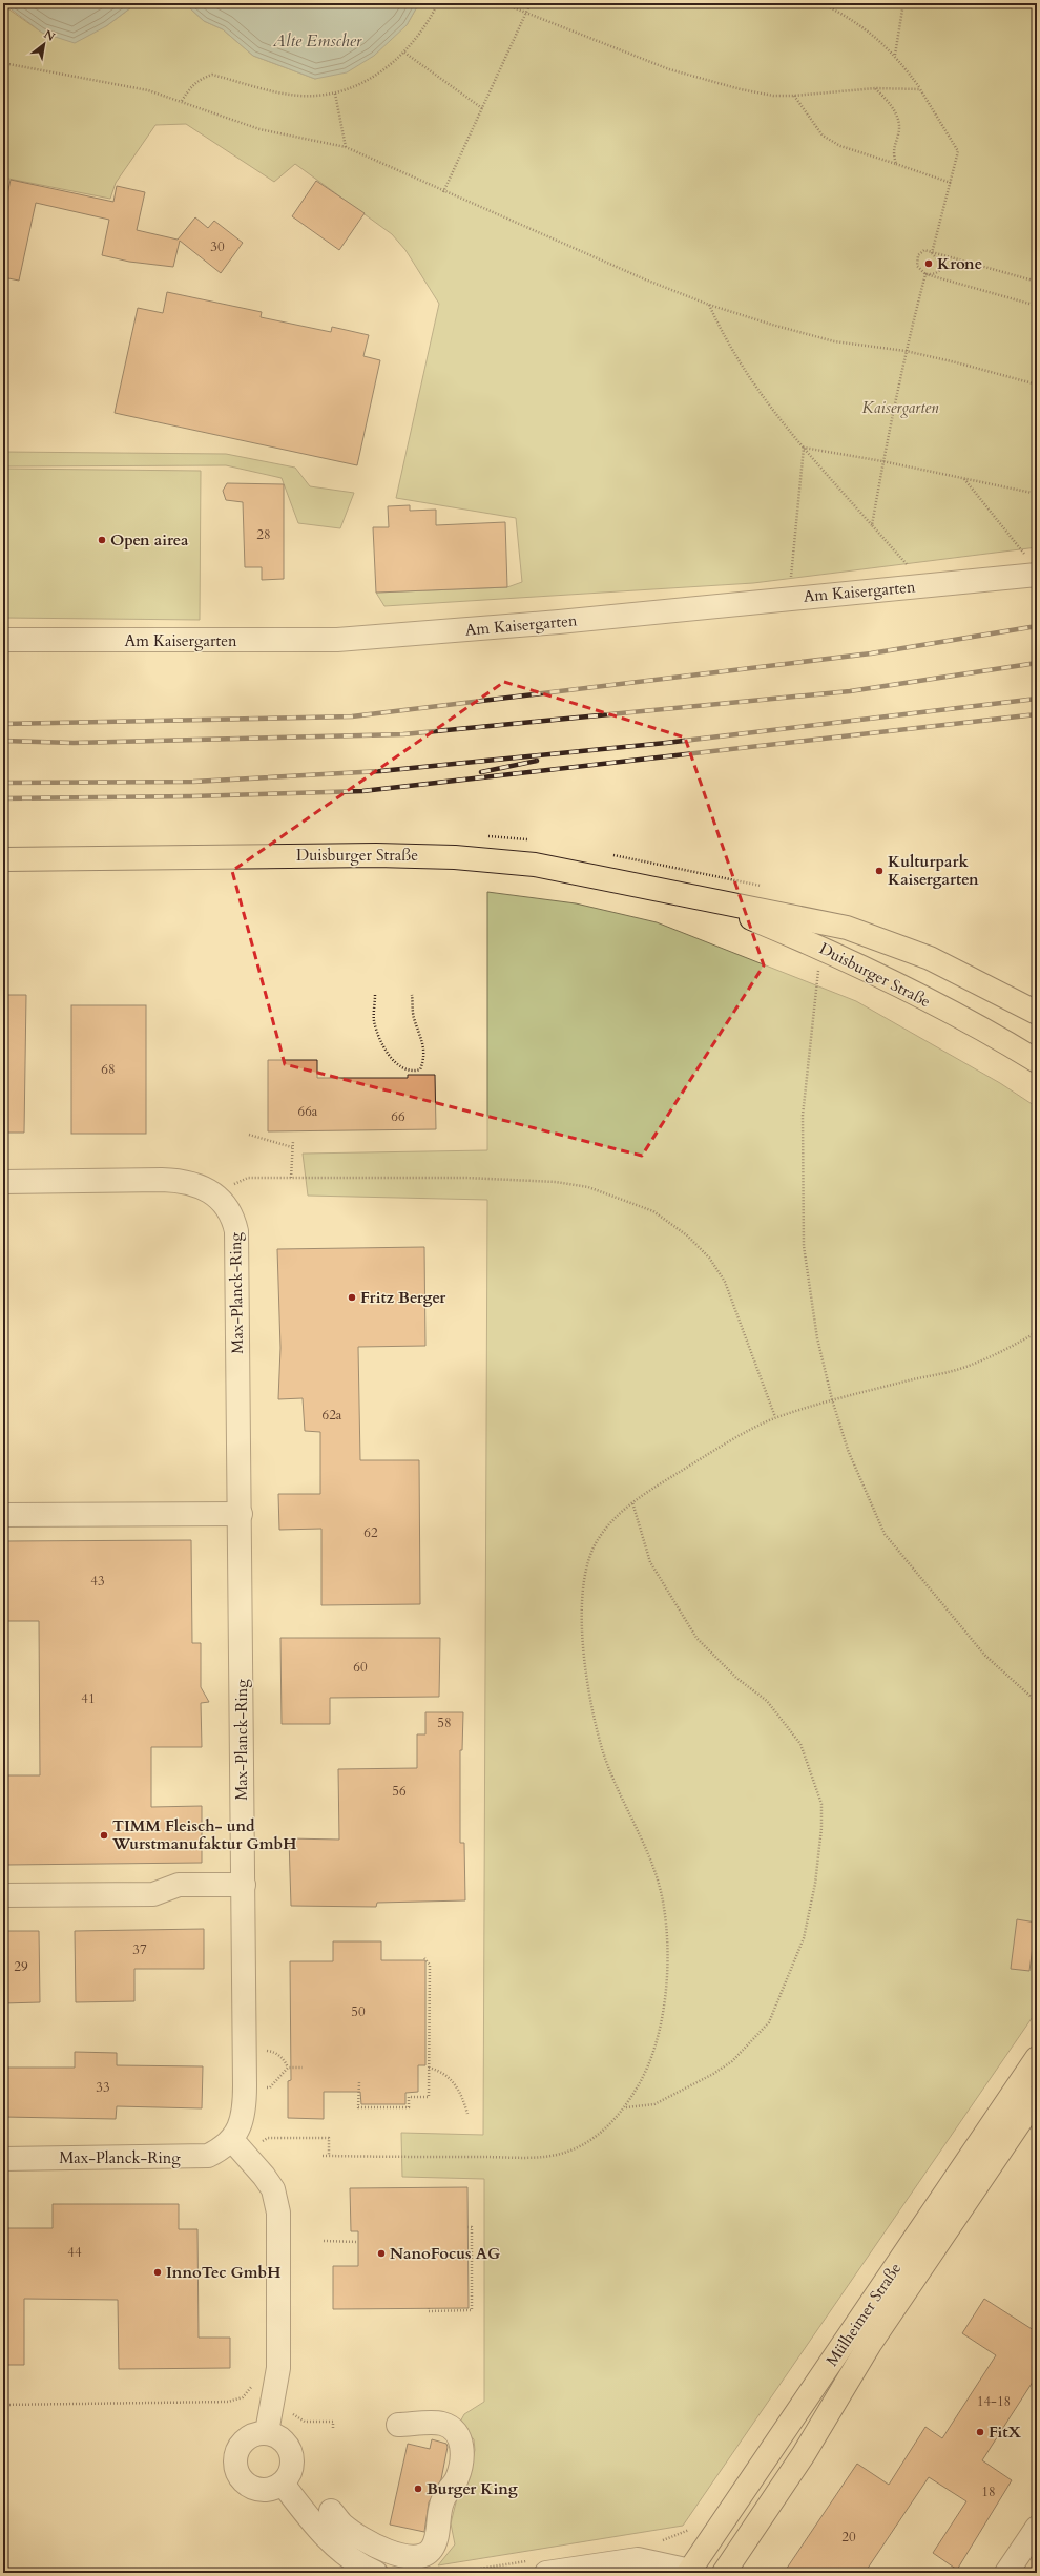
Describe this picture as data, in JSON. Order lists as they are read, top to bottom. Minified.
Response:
{"streets":{"main road":["Duisburger Straße","Mülheimer Straße"],"street":["Am Kaisergarten","Max-Planck-Ring"]},"water":["Alte Emscher"],"parks":["Kaisergarten"],"places":["Krone","Open airea","Kulturpark Kaisergarten","Fritz Berger","TIMM Fleisch- und Wurstmanufaktur GmbH","NanoFocus AG","InnoTec GmbH","FitX","Burger King"],"house_numbers":["30","28","68","66a","66","62a","62","43","60","41","58","56","37","29","50","33","44","14-18","18","20"],"north":"top right"}
